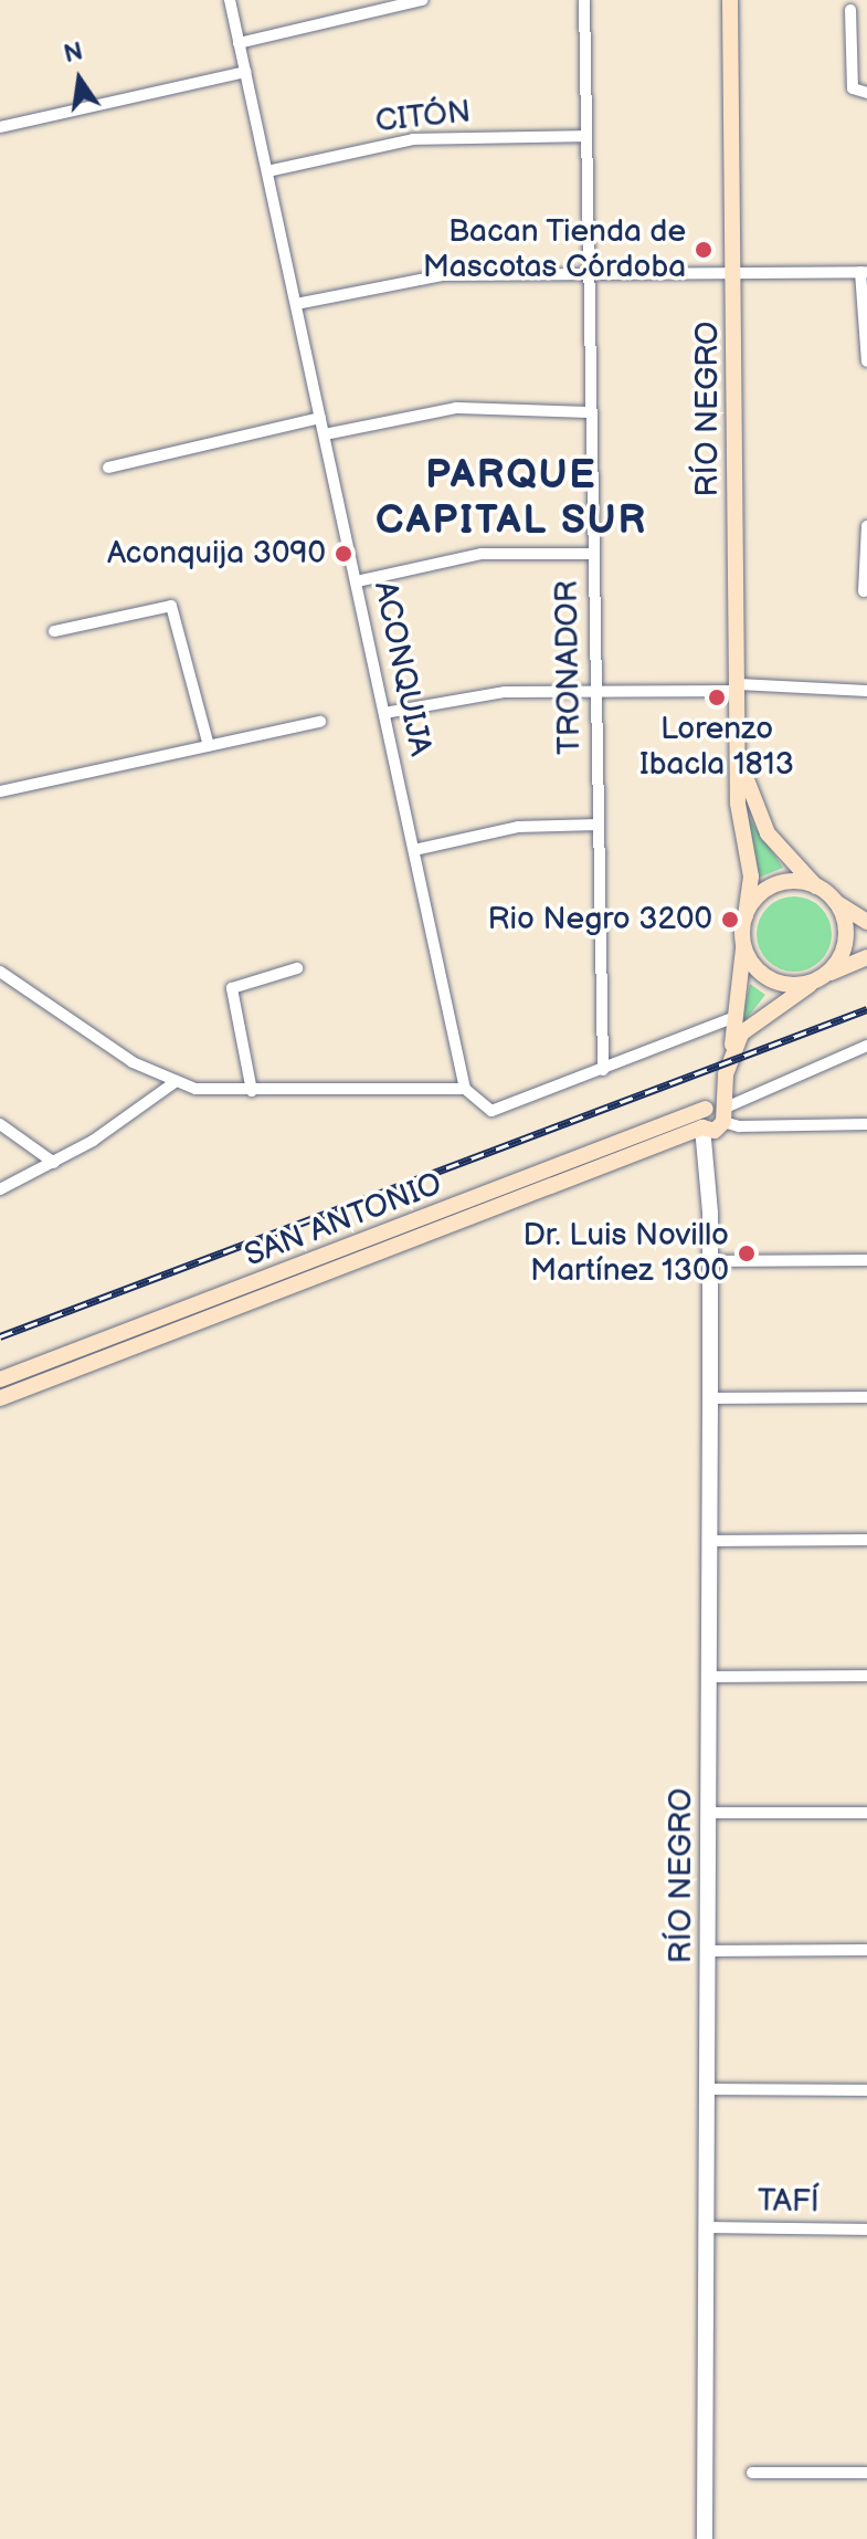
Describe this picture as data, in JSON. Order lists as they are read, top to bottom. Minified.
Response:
{"streets":{"main road":["RÍO NEGRO","SAN ANTONIO"],"street":["CITÓN","TRONADOR","ACONQUIJA","TAFÍ"]},"crossings":[["CITÓN","TRONADOR"],["CITÓN","ACONQUIJA"],["RÍO NEGRO","SAN ANTONIO"],["RÍO NEGRO","TAFÍ"]],"districts":["PARQUE CAPITAL SUR"],"places":["Bacan Tienda de Mascotas Córdoba","Aconquija 3090","Lorenzo Ibacla 1813","Rio Negro 3200","Dr. Luis Novillo Martínez 1300"],"north":"top"}
